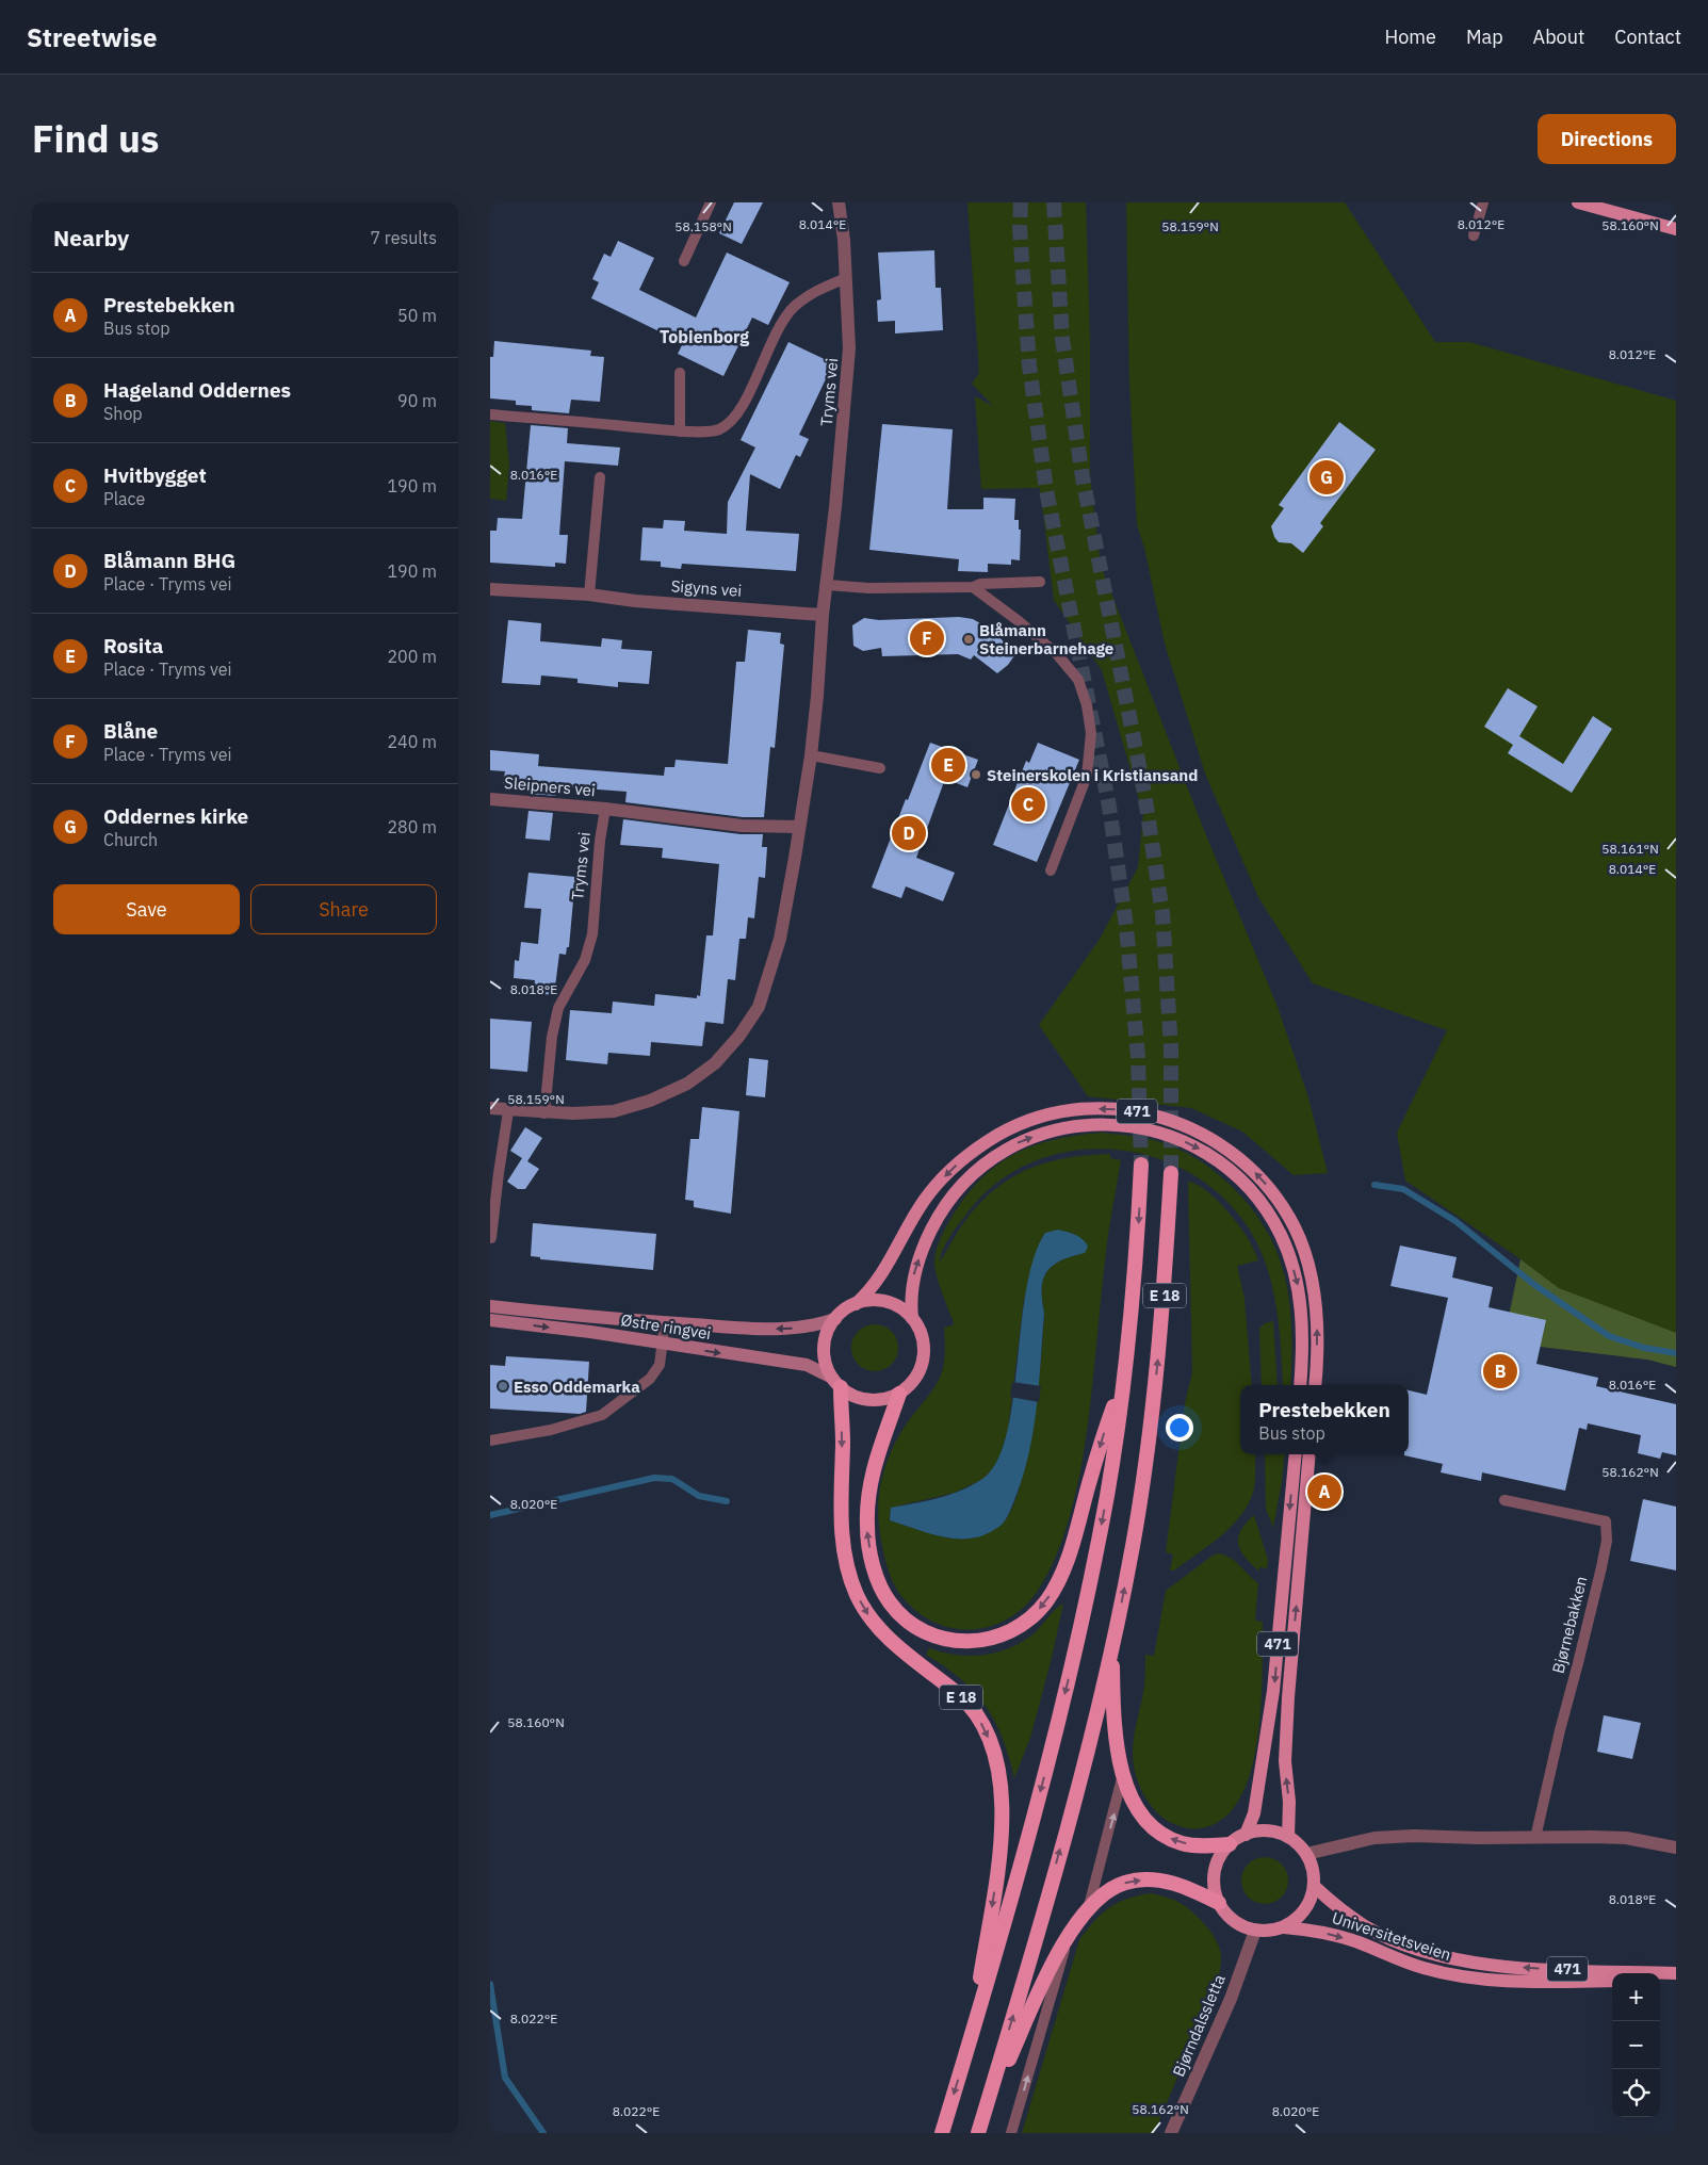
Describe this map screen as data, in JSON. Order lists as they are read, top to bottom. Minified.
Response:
{"streets":{"highway":["E 18"],"main road":["471","Østre ringvei","Universitetsveien"],"street":["Tryms vei","Sigyns vei","Sleipners vei","Bjørndalssletta"],"lane":["Bjørnebakken"]},"crossings":[["Tryms vei","Sigyns vei"],["Tryms vei","Sleipners vei"],["471","E 18"],["471","Østre ringvei"],["471","Universitetsveien"],["471","Bjørndalssletta"],["E 18","Østre ringvei"],["E 18","Universitetsveien"],["E 18","Bjørndalssletta"],["Universitetsveien","Bjørndalssletta"]],"districts":["Tobienborg"],"places":["Blåmann Steinerbarnehage","Steinerskolen i Kristiansand","Esso Oddemarka"],"page":{"header":"Streetwise","nav":["Home","Map","About","Contact"],"title":"Find us","buttons":["Directions",["Save","Share"]],"heading":["Nearby","7 results"],"list":[{"mark":"A","name":"Prestebekken","note":"Bus stop","value":"50 m"},{"mark":"B","name":"Hageland Oddernes","note":"Shop","value":"90 m"},{"mark":"C","name":"Hvitbygget","note":"Place","value":"190 m"},{"mark":"D","name":"Blåmann BHG","note":"Place · Tryms vei","value":"190 m"},{"mark":"E","name":"Rosita","note":"Place · Tryms vei","value":"200 m"},{"mark":"F","name":"Blåne","note":"Place · Tryms vei","value":"240 m"},{"mark":"G","name":"Oddernes kirke","note":"Church","value":"280 m"}],"pins":["G","F","E","C","D","B","A"],"popup":["Prestebekken","Bus stop"],"map_buttons":["+","−"]},"coordinates":["8.014°E","8.012°E","58.160°N","58.158°N","58.159°N","8.016°E","58.161°N","8.018°E","58.162°N","8.020°E","8.022°E"]}
